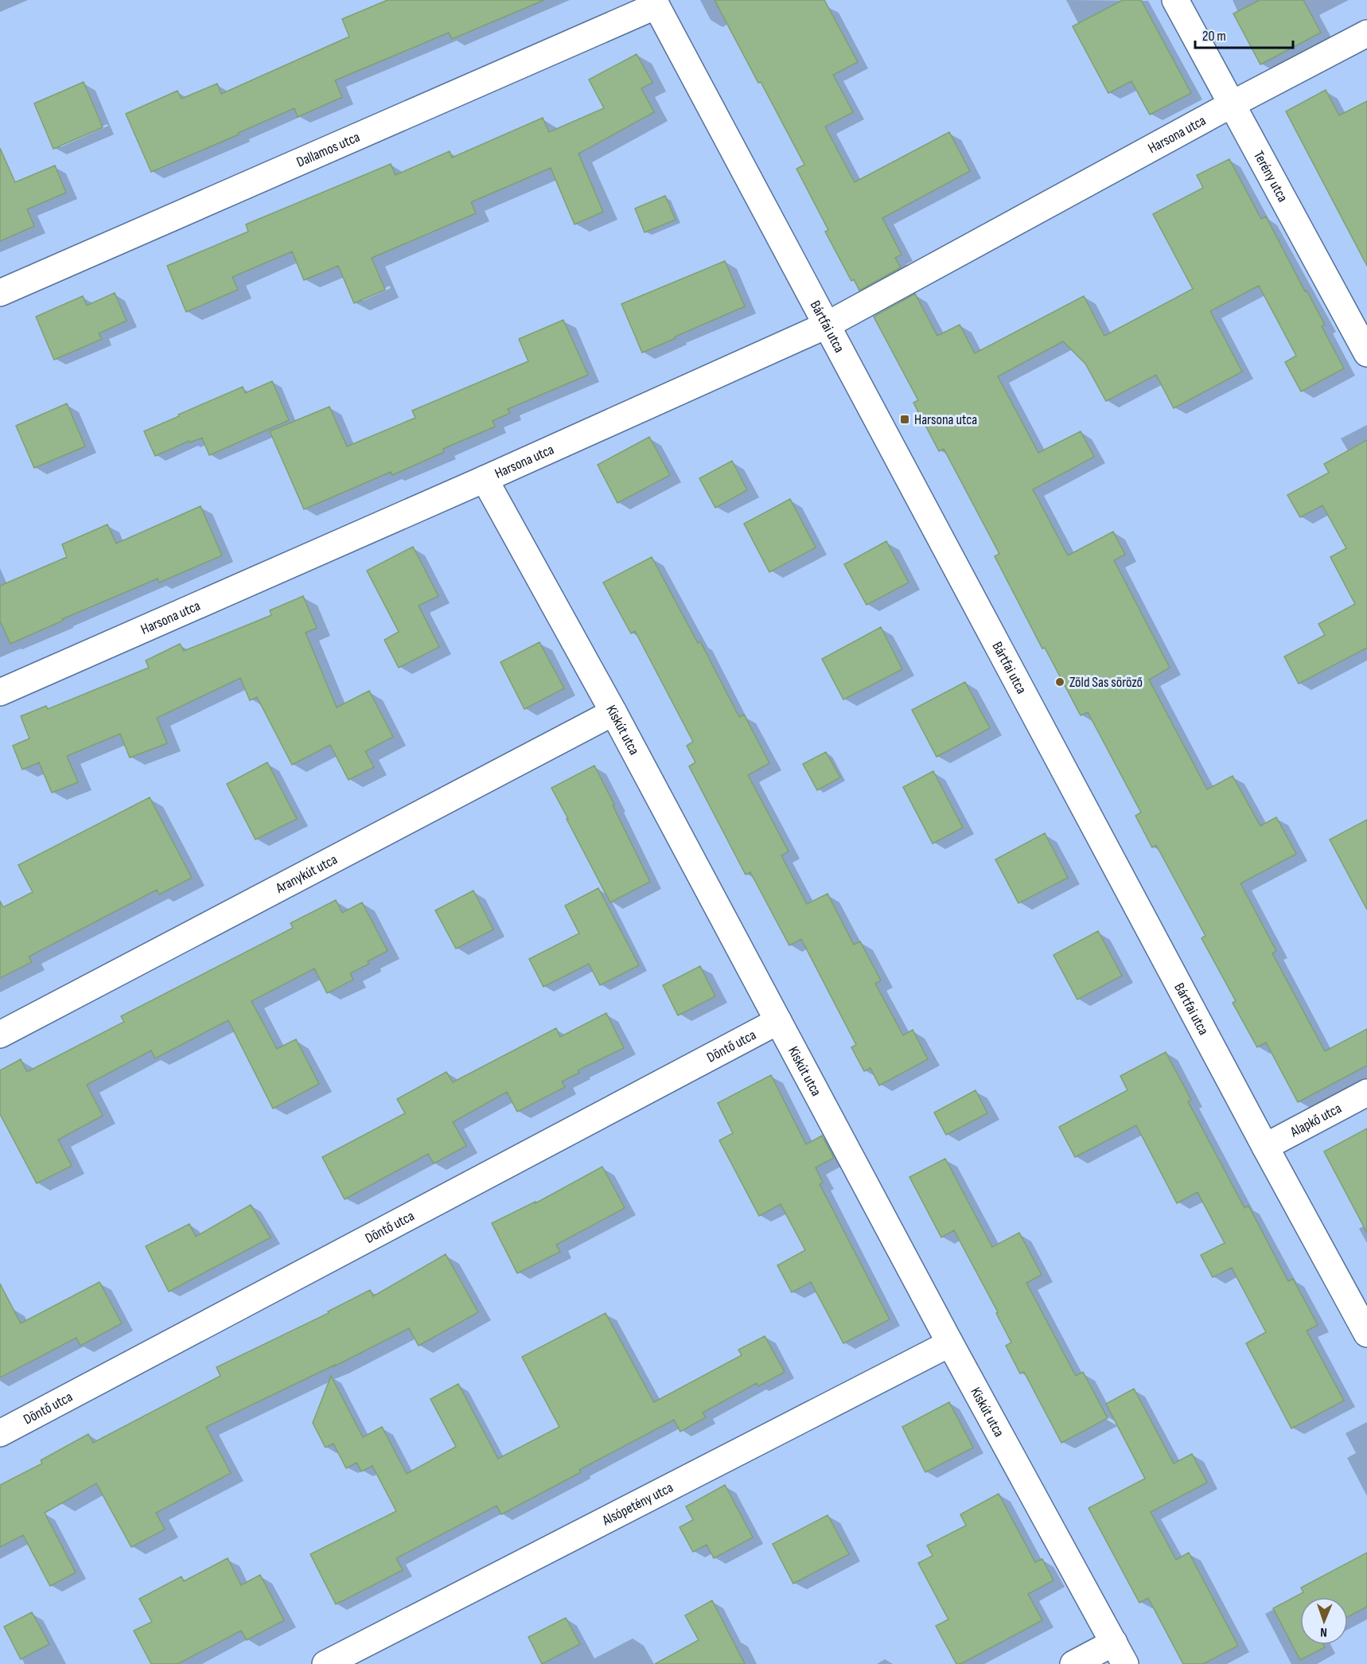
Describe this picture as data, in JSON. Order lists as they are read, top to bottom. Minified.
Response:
{"streets":{"street":["Harsona utca","Dallamos utca","Terény utca","Bártfai utca","Kiskút utca","Aranykút utca","Döntő utca","Alapkő utca","Alsópetény utca"]},"crossings":[["Harsona utca","Terény utca"],["Harsona utca","Bártfai utca"],["Harsona utca","Kiskút utca"],["Dallamos utca","Bártfai utca"],["Bártfai utca","Alapkő utca"],["Kiskút utca","Aranykút utca"],["Kiskút utca","Döntő utca"],["Kiskút utca","Alsópetény utca"]],"places":{"transit":["Harsona utca"],"other":["Zöld Sas söröző"]},"scale_bar":"20 m","north":"bottom"}
